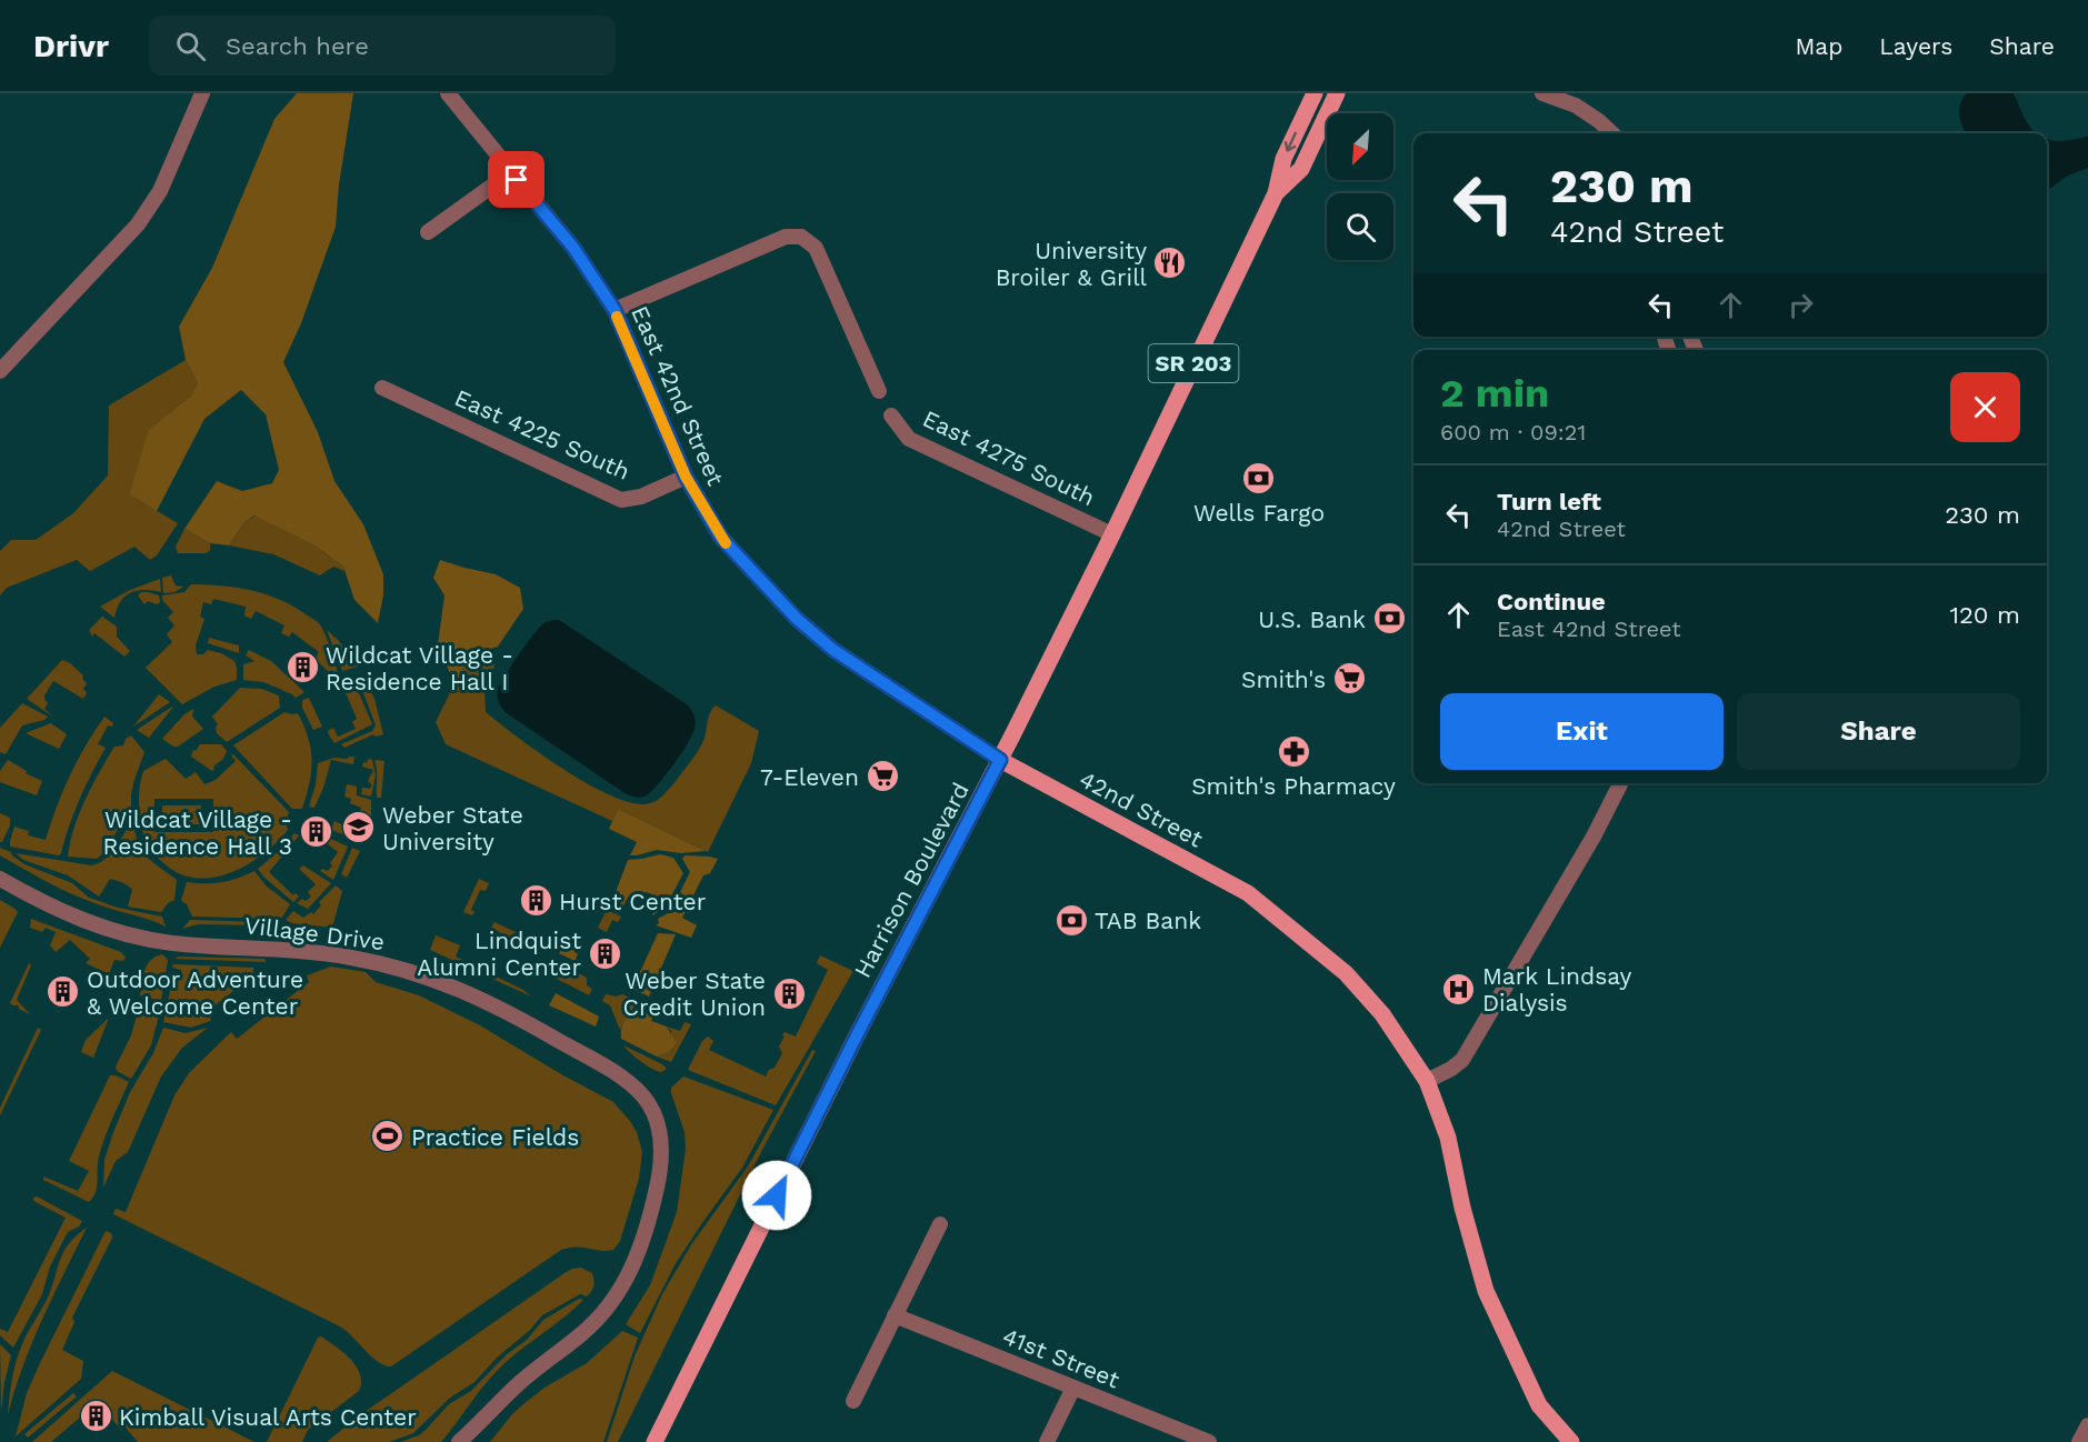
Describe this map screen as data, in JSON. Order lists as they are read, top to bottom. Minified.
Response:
{"streets":{"main road":["SR 203","42nd Street","Harrison Boulevard"],"street":["East 42nd Street","East 4225 South","East 4275 South","Village Drive","41st Street"]},"crossings":[["East 42nd Street","East 4225 South"],["East 42nd Street","42nd Street"],["East 4275 South","Harrison Boulevard"],["42nd Street","Harrison Boulevard"]],"places":{"restaurant":["University Broiler & Grill"],"bank":["Wells Fargo","U.S. Bank","TAB Bank"],"building":["Wildcat Village - Residence Hall I","Wildcat Village - Residence Hall 3","Hurst Center","Lindquist Alumni Center","Outdoor Adventure & Welcome Center","Weber State Credit Union","Kimball Visual Arts Center"],"supermarket":["Smith's","7-Eleven"],"pharmacy":["Smith's Pharmacy"],"school or university":["Weber State University"],"hospital":["Mark Lindsay Dialysis"],"sports":["Practice Fields"]},"north":"bottom left","page":{"header":"Drivr","search":"Search here","nav":["Map","Layers","Share"],"turn":["230 m","42nd Street"],"heading":["2 min","600 m · 09:21"],"list":[{"name":"Turn left","note":"42nd Street","value":"230 m"},{"name":"Continue","note":"East 42nd Street","value":"120 m"}],"buttons":["Exit","Share"]}}
